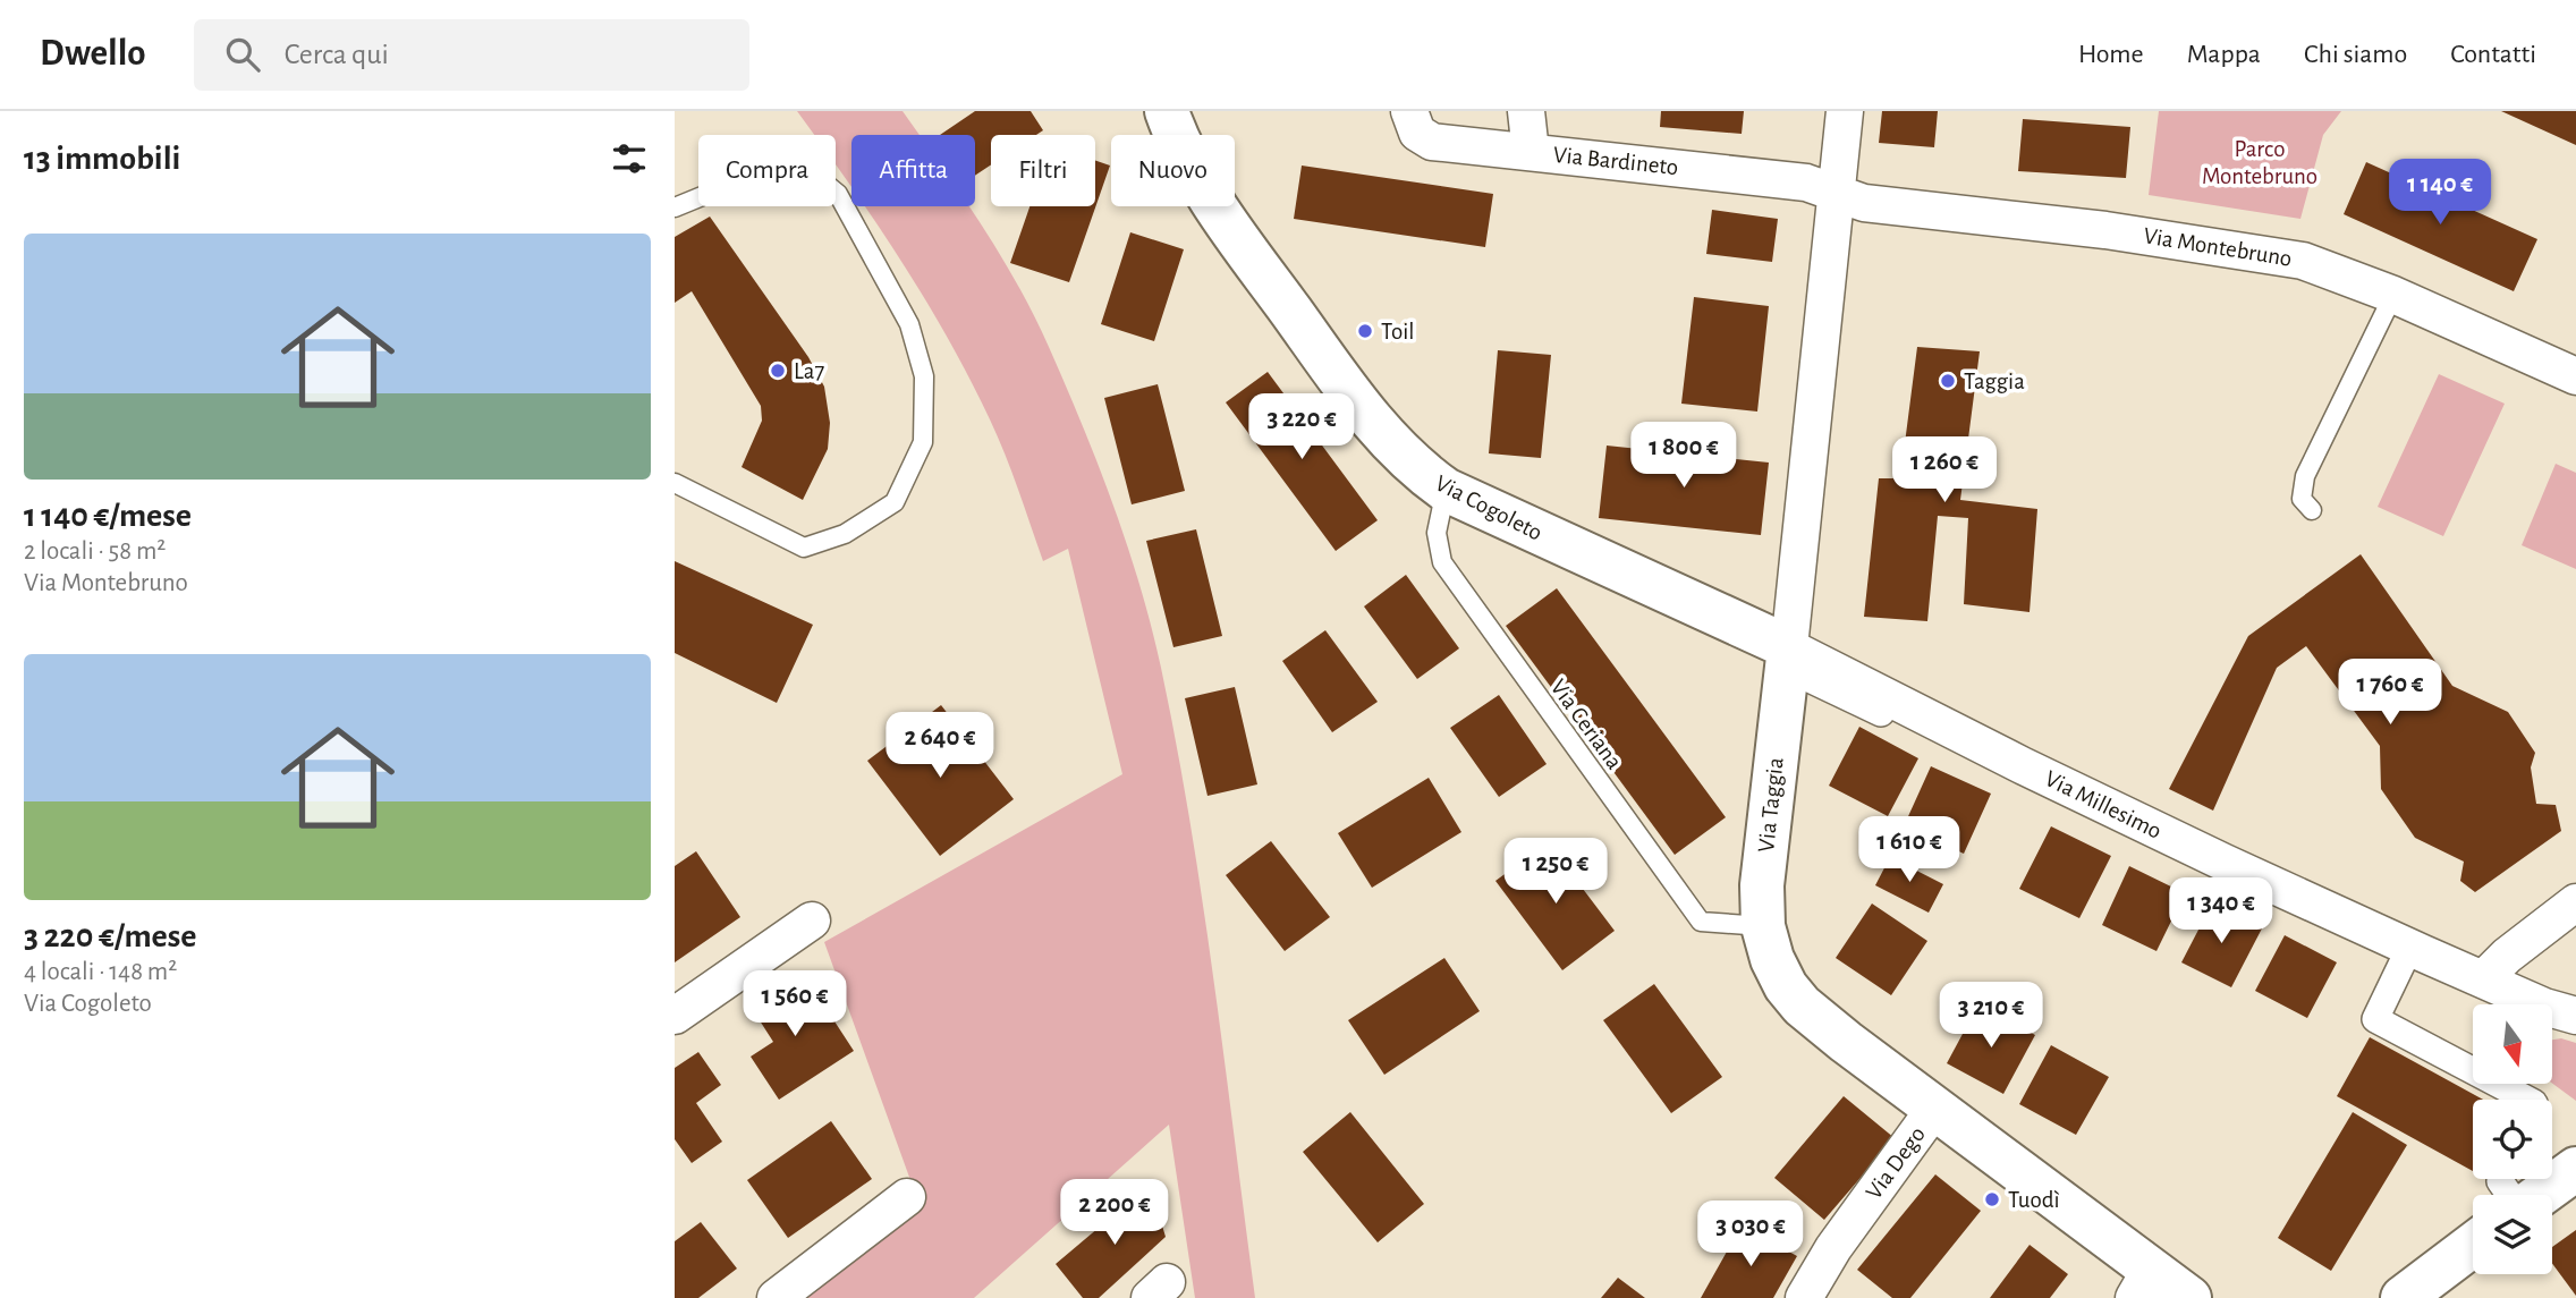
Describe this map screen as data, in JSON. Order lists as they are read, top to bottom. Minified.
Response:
{"streets":{"street":["Via Bardineto","Via Montebruno","Via Cogoleto","Via Taggia","Via Millesimo","Via Dego"],"lane":["Via Ceriana"]},"crossings":[["Via Bardineto","Via Montebruno"],["Via Bardineto","Via Taggia"],["Via Montebruno","Via Taggia"],["Via Cogoleto","Via Ceriana"],["Via Cogoleto","Via Taggia"],["Via Cogoleto","Via Millesimo"],["Via Ceriana","Via Taggia"],["Via Taggia","Via Millesimo"],["Via Taggia","Via Dego"]],"parks":["Parco Montebruno"],"places":["Toil","La7","Taggia","Tuodì"],"north":"bottom","page":{"header":"Dwello","search":"Cerca qui","nav":["Home","Mappa","Chi siamo","Contatti"],"heading":"13 immobili","chip":["Compra","Affitta","Filtri","Nuovo"],"price":["1 140 €","3 220 €","1 800 €","1 260 €","1 760 €","2 640 €","1 610 €","1 250 €","1 340 €","1 560 €","3 210 €","2 200 €","3 030 €"],"list":[{"name":"1 140 €/mese","note":"2 locali · 58 m² · Via Montebruno"},{"name":"3 220 €/mese","note":"4 locali · 148 m² · Via Cogoleto"}]}}
